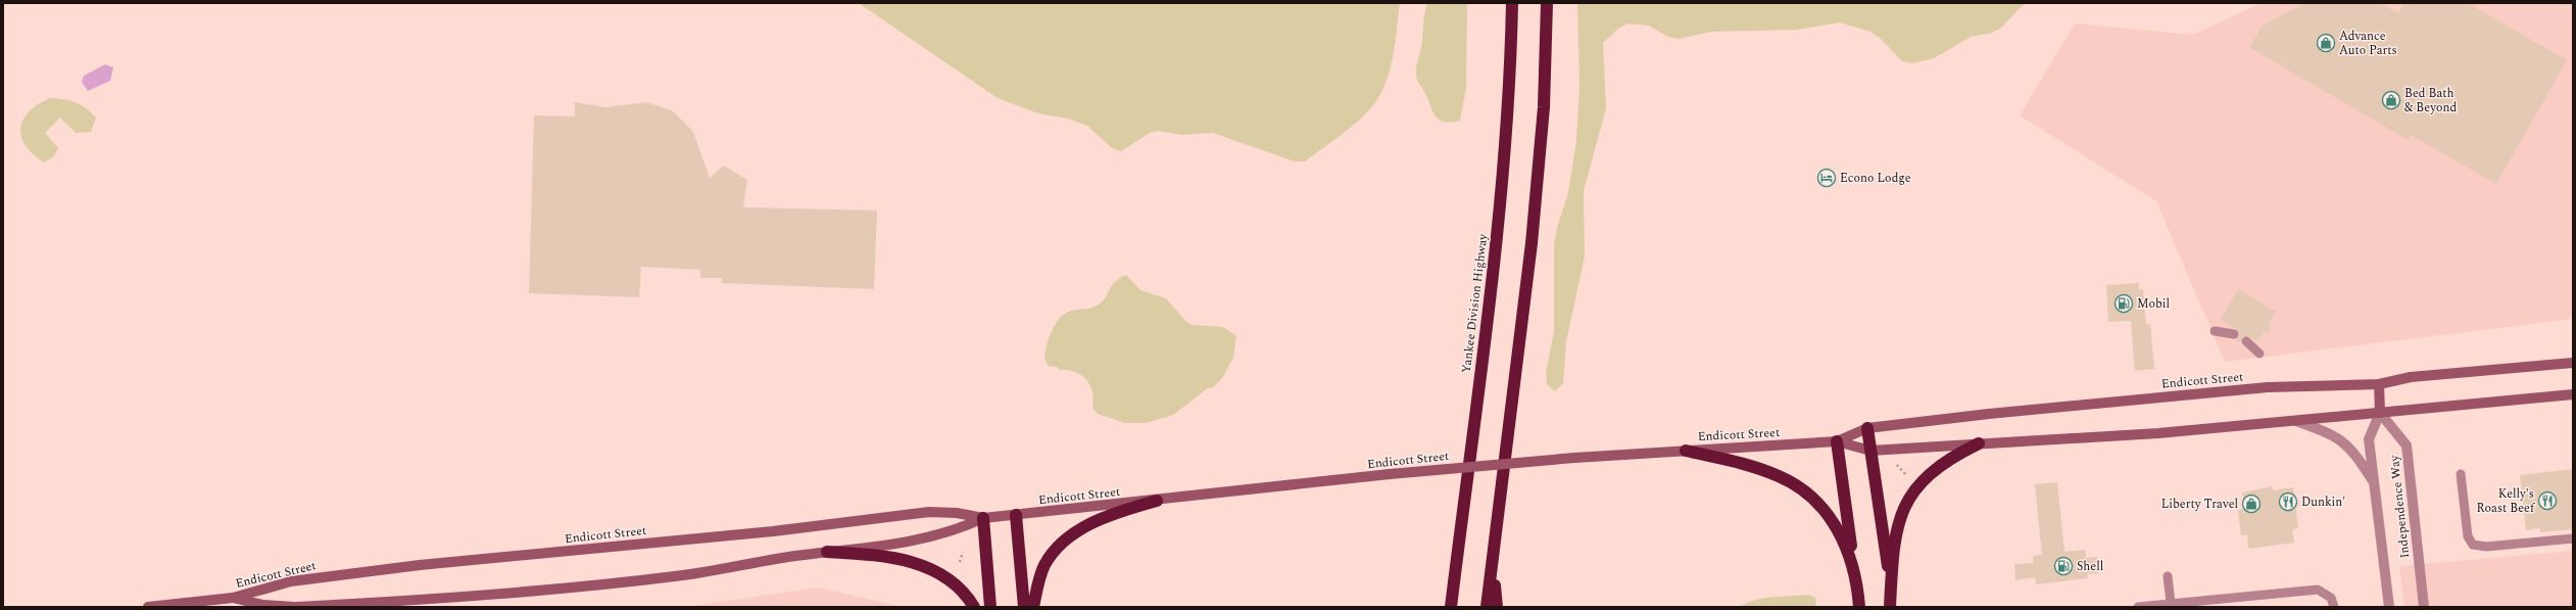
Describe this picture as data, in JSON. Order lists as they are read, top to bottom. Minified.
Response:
{"streets":{"highway":["Yankee Division Highway"],"main road":["Endicott Street"],"street":["Independence Way"]},"crossings":[["Endicott Street","Independence Way"]],"places":{"shop":["Advance Auto Parts","Bed Bath & Beyond","Liberty Travel"],"hotel":["Econo Lodge"],"fuel station":["Mobil","Shell"],"restaurant":["Kelly's Roast Beef","Dunkin'"]}}
